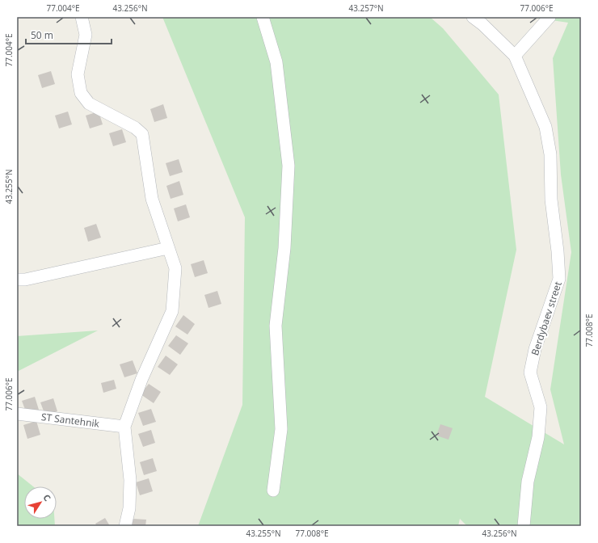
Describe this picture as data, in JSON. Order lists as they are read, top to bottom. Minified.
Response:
{"streets":{"street":["Berdybaev street","ST Santehnik"]},"scale_bar":"50 m","north":"top right","coordinates":["77.004°E","43.256°N","43.257°N","77.006°E","43.255°N","77.008°E"]}
